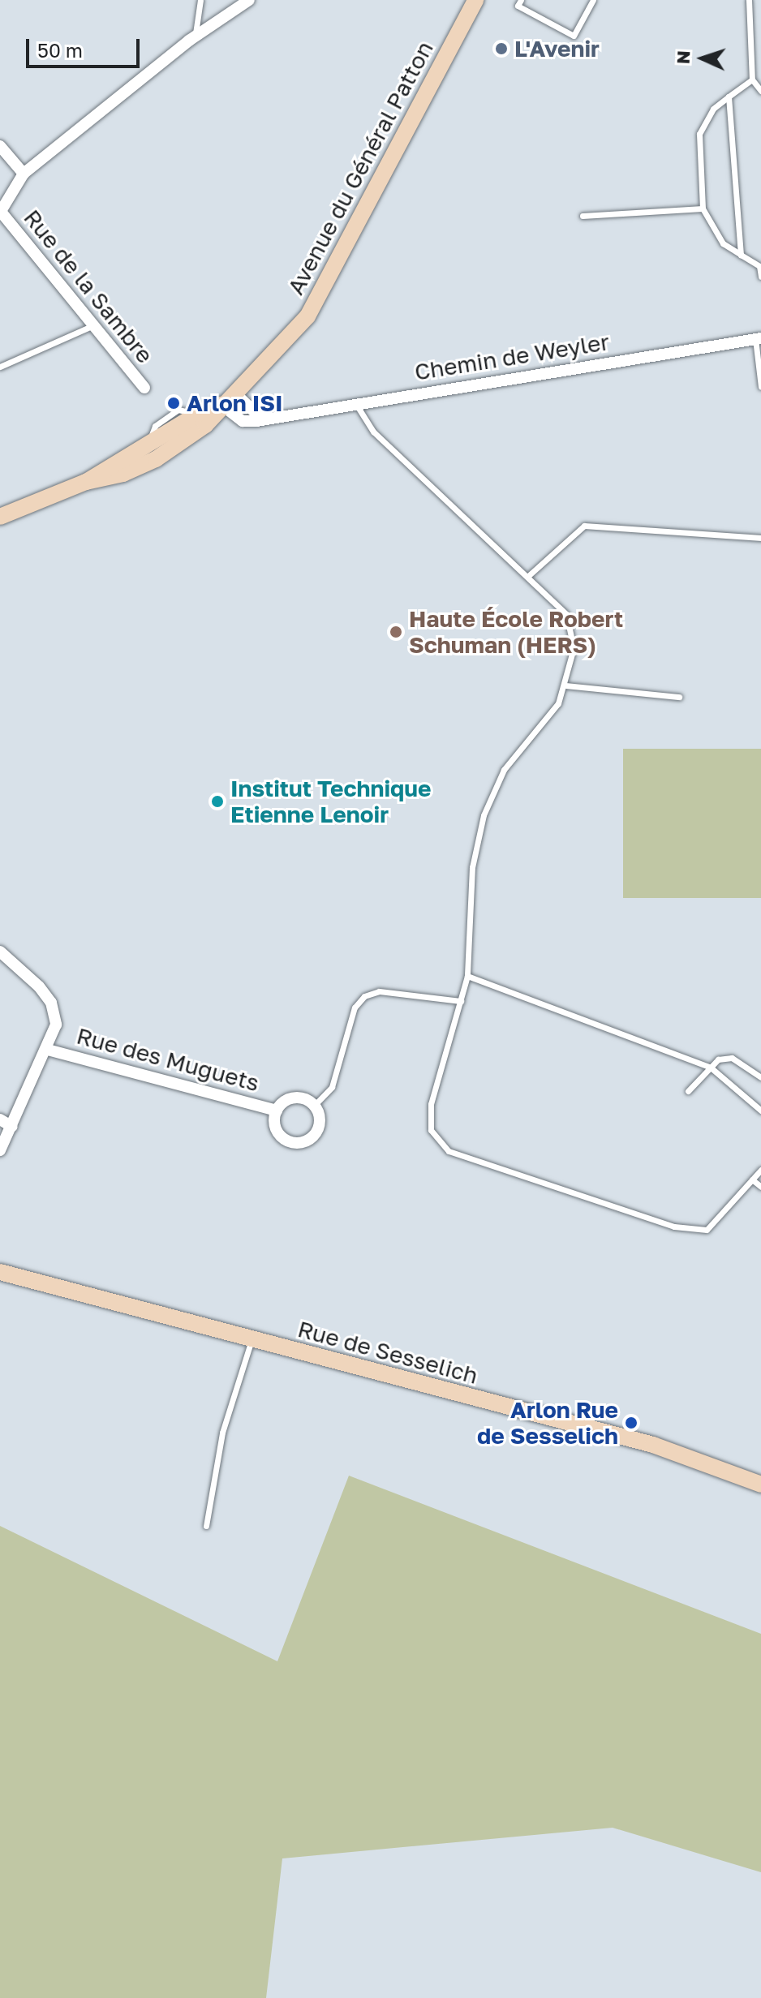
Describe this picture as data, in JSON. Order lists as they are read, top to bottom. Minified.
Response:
{"streets":{"main road":["Avenue du Général Patton","Rue de Sesselich"],"street":["Rue de la Sambre","Chemin de Weyler","Rue des Muguets"]},"crossings":[["Avenue du Général Patton","Chemin de Weyler"]],"places":["L'Avenir","Arlon ISI","Haute École Robert Schuman (HERS)","Institut Technique Etienne Lenoir","Arlon Rue de Sesselich"],"scale_bar":"50 m","north":"left"}
